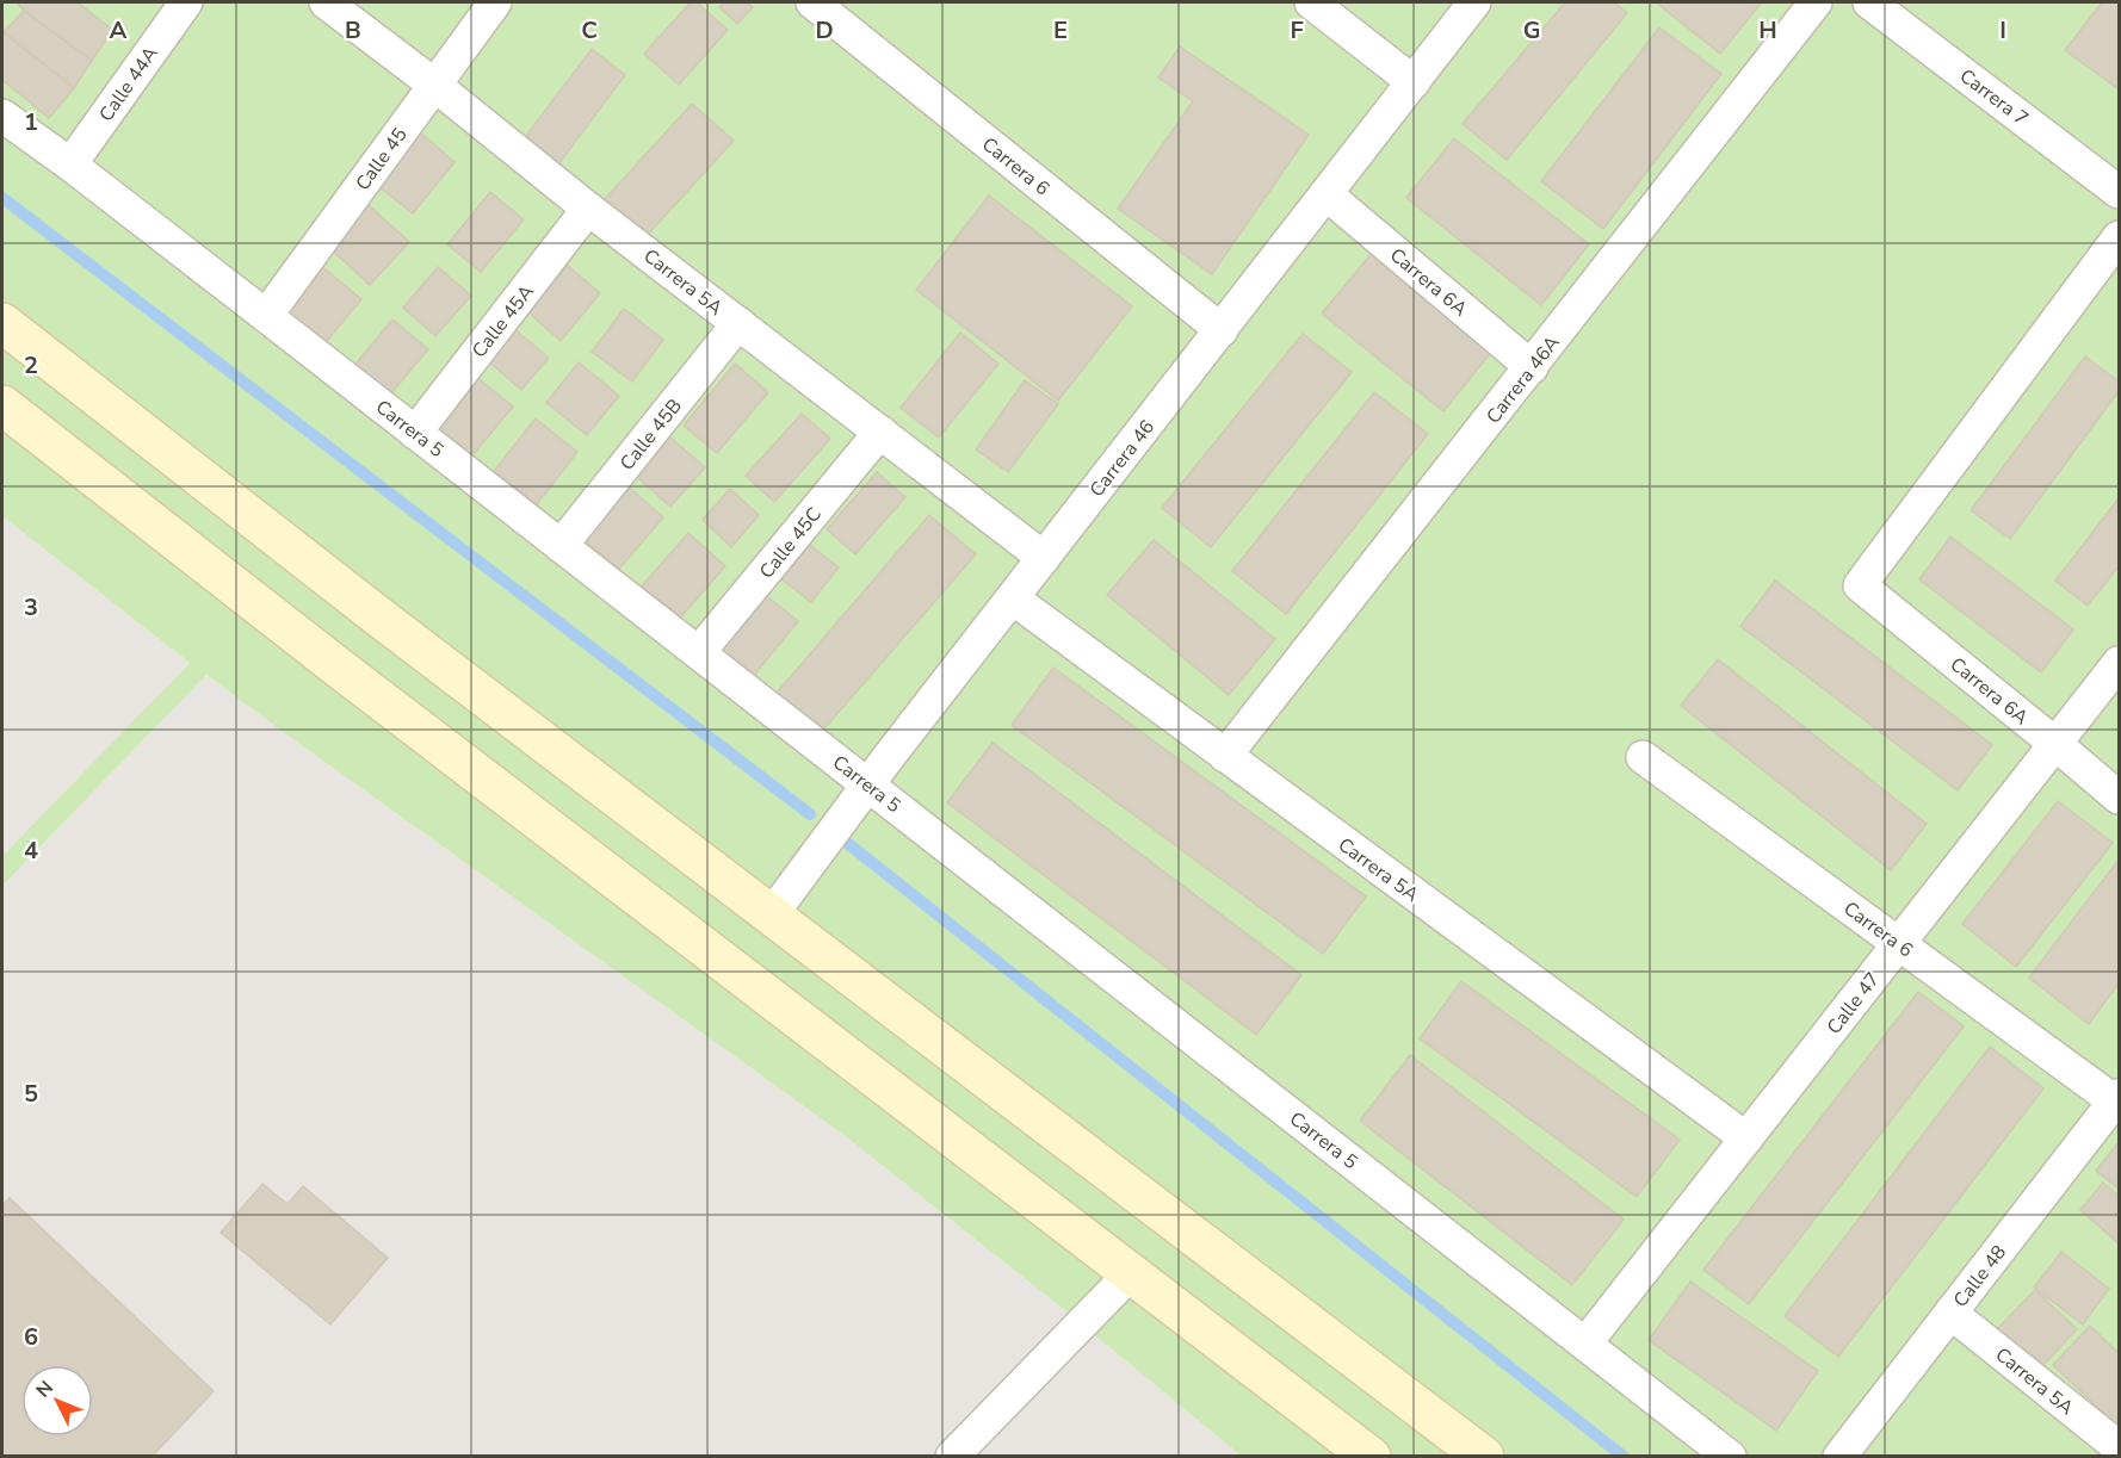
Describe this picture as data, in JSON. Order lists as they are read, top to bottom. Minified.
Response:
{"streets":{"street":["Calle 44A","Carrera 7","Calle 45","Carrera 6","Carrera 5A","Carrera 6A","Calle 45A","Carrera 46A","Carrera 5","Calle 45B","Carrera 46","Calle 45C","Calle 47","Calle 48"]},"crossings":[["Calle 44A","Carrera 5"],["Calle 45","Carrera 5A"],["Calle 45","Carrera 5"],["Carrera 6","Carrera 46"],["Carrera 6","Calle 47"],["Carrera 6","Calle 48"],["Carrera 5A","Calle 45A"],["Carrera 5A","Carrera 46A"],["Carrera 5A","Calle 45B"],["Carrera 5A","Carrera 46"],["Carrera 5A","Calle 45C"],["Carrera 5A","Calle 47"],["Carrera 5A","Calle 48"],["Carrera 6A","Carrera 46A"],["Carrera 6A","Carrera 46"],["Carrera 6A","Calle 47"],["Calle 45A","Carrera 5"],["Carrera 5","Calle 45B"],["Carrera 5","Carrera 46"],["Carrera 5","Calle 45C"],["Carrera 5","Calle 47"]],"north":"top left","grid":{"columns":["A","B","C","D","E","F","G","H","I"],"rows":["1","2","3","4","5","6"]}}
